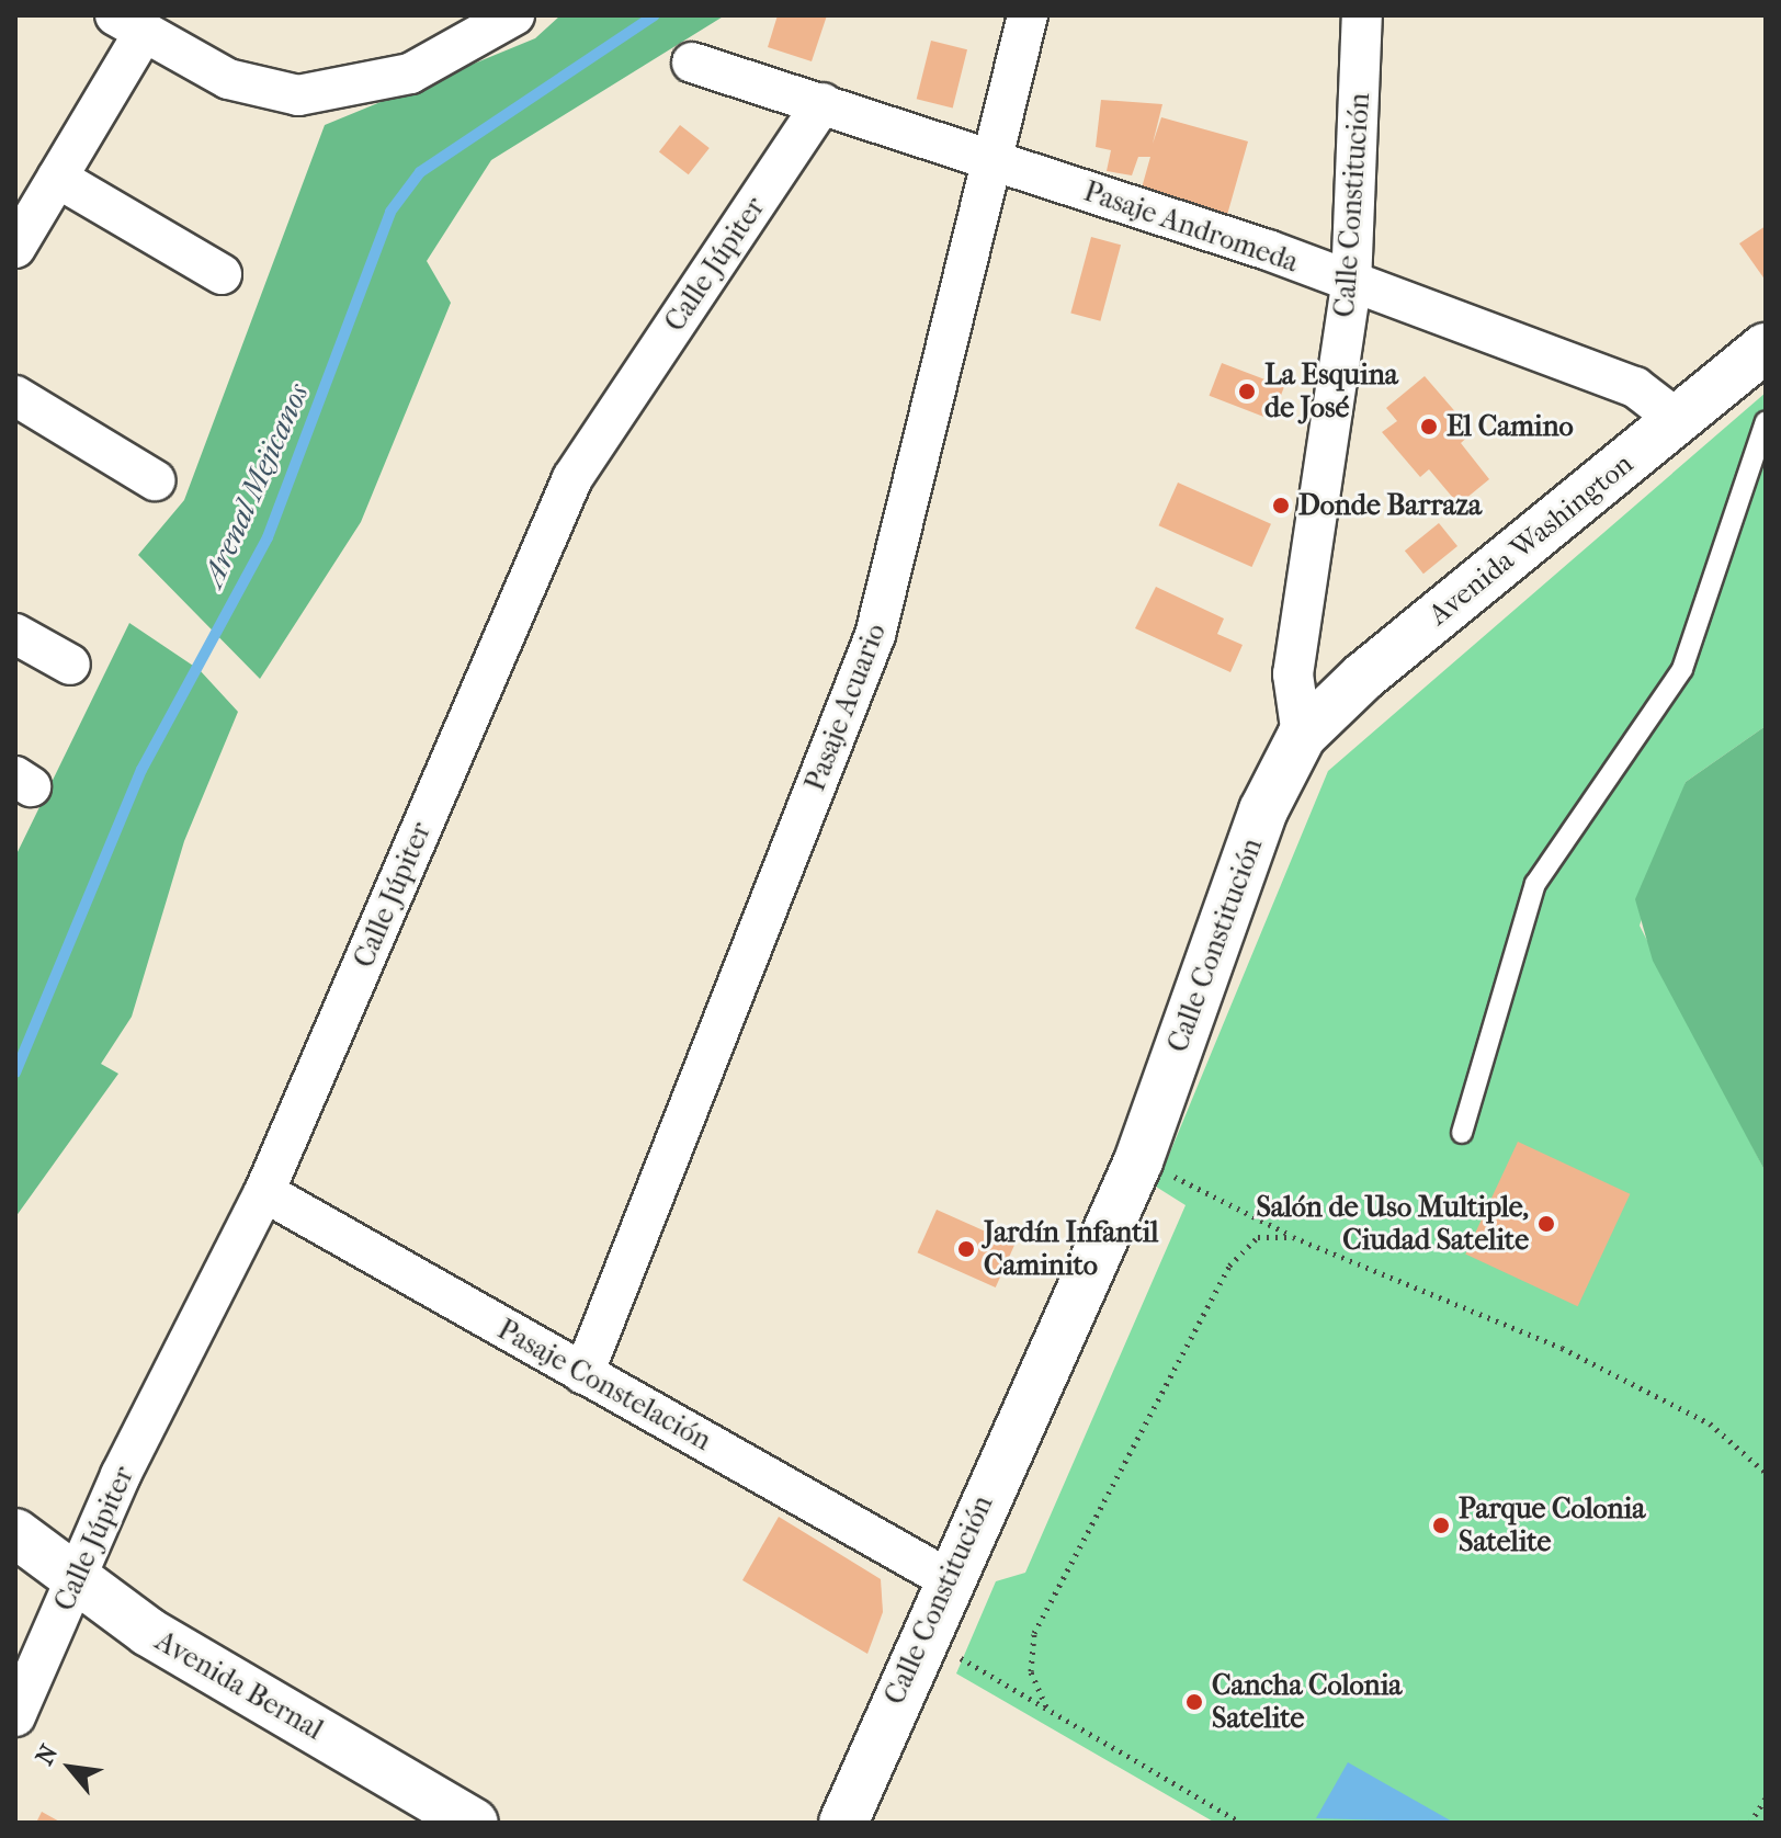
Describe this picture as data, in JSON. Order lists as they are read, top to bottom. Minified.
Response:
{"streets":{"main road":["Calle Constitución","Avenida Washington","Avenida Bernal"],"street":["Pasaje Andromeda","Calle Júpiter","Pasaje Acuario","Pasaje Constelación"]},"crossings":[["Calle Constitución","Pasaje Andromeda"],["Calle Constitución","Avenida Washington"],["Calle Constitución","Pasaje Constelación"],["Pasaje Andromeda","Calle Júpiter"],["Pasaje Andromeda","Avenida Washington"],["Pasaje Andromeda","Pasaje Acuario"],["Calle Júpiter","Pasaje Constelación"],["Calle Júpiter","Avenida Bernal"],["Pasaje Acuario","Pasaje Constelación"]],"water":["Arenal Mejicanos"],"places":["La Esquina de José","El Camino","Donde Barraza","Salón de Uso Multiple, Ciudad Satelite","Jardín Infantil Caminito","Parque Colonia Satelite","Cancha Colonia Satelite"],"north":"top left"}
